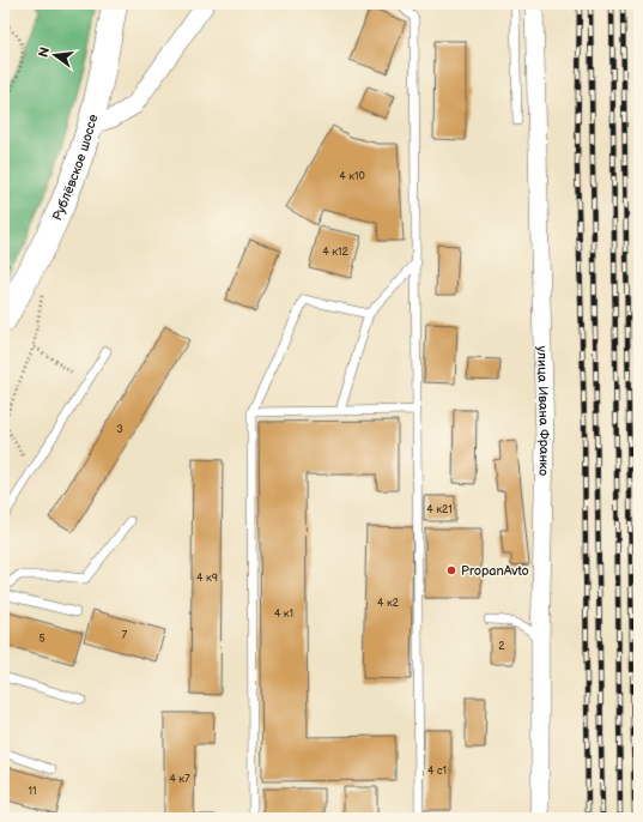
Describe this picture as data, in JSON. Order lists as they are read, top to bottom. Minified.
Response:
{"streets":{"street":["Рублёвское шоссе","улица Ивана Франко"]},"places":["PropanAvto"],"house_numbers":["4 к10","4 к12","3","4 к21","4 к9","4 к2","4 к1","7","5","2","4 с1","4 к7","11"],"north":"left"}
